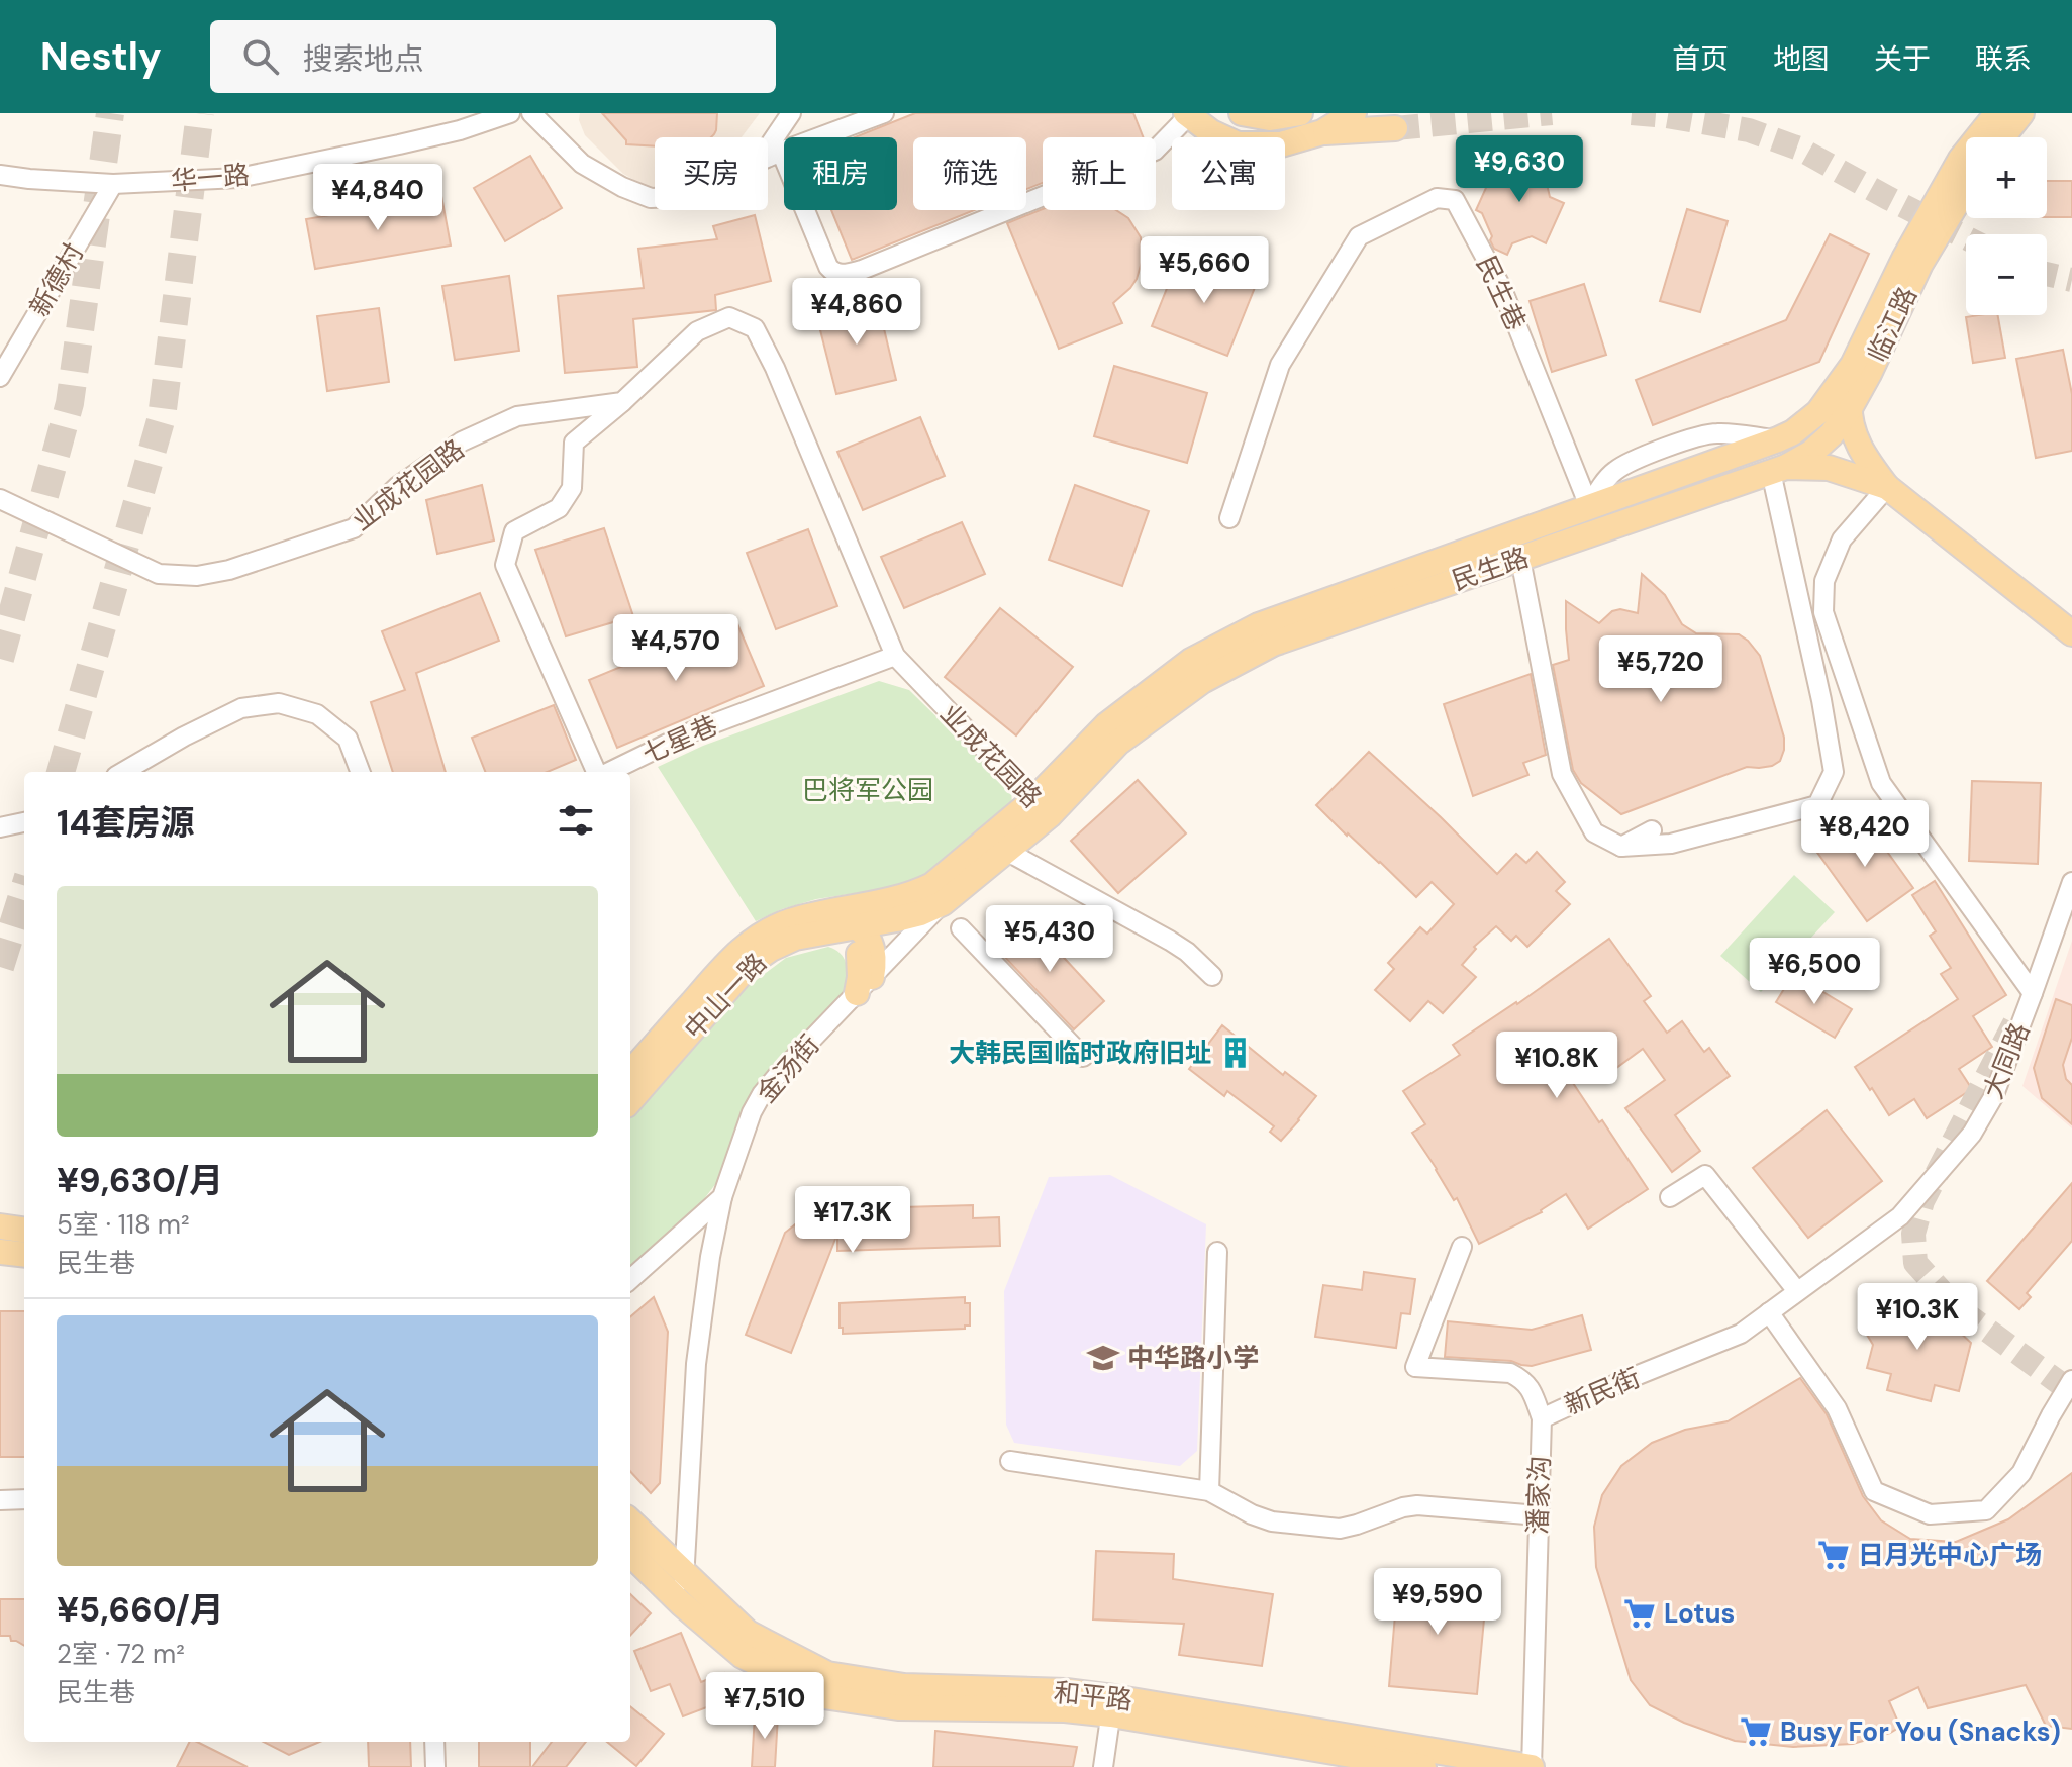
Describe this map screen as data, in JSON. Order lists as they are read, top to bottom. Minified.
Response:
{"streets":{"main road":["临江路","民生路","中山一路","和平路"],"street":["华一路","新德村","民生巷","业成花园路","七星巷","大同路","金汤街","新民街","潘家沟"]},"crossings":[["华一路","新德村"],["民生巷","民生路"],["临江路","民生路"],["业成花园路","民生路"],["业成花园路","七星巷"],["民生路","中山一路"],["民生路","金汤街"],["中山一路","金汤街"],["大同路","新民街"],["新民街","潘家沟"],["潘家沟","和平路"]],"parks":["巴将军公园"],"places":{"building":["大韩民国临时政府旧址"],"school or university":["中华路小学"],"supermarket":["日月光中心广场","Lotus","Busy For You (Snacks)"]},"page":{"header":"Nestly","search":"搜索地点","nav":["首页","地图","关于","联系"],"price":["¥9,630","¥4,840","¥5,660","¥4,860","¥4,570","¥5,720","¥8,420","¥5,430","¥6,500","¥10.8K","¥17.3K","¥10.3K","¥9,590","¥7,510"],"map_buttons":["+","−"],"chip":["买房","租房","筛选","新上","公寓"],"heading":"14套房源","list":[{"name":"¥9,630/月","note":"5室 · 118 m² · 民生巷"},{"name":"¥5,660/月","note":"2室 · 72 m² · 民生巷"}]}}
